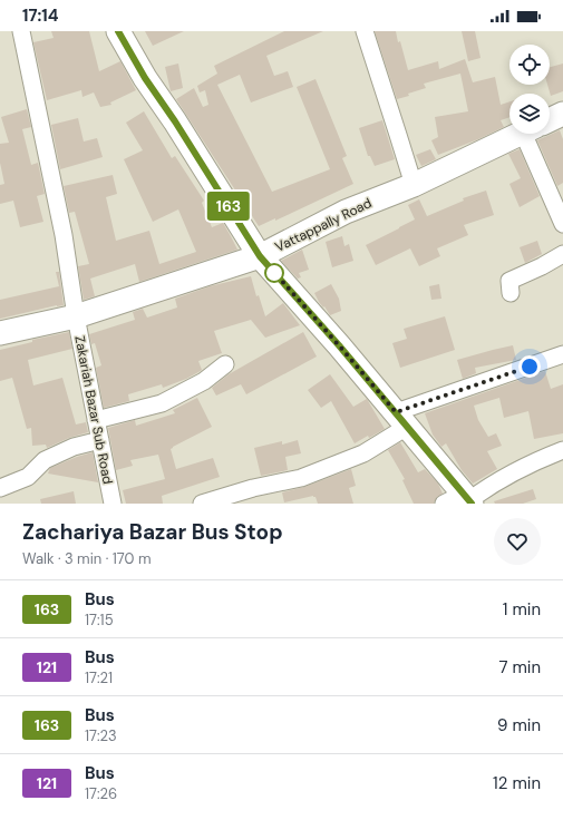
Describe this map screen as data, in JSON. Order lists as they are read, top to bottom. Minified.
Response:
{"streets":{"main road":["Vattappally Road"],"street":["Zakariah Bazar Sub Road"]},"crossings":[["Vattappally Road","Zakariah Bazar Sub Road"]],"lines":["bus line 163"],"page":{"status":"17:14","on_map":"163","heading":["Zachariya Bazar Bus Stop","Walk · 3 min · 170 m"],"list":[{"mark":"163","name":"Bus","note":"17:15","value":"1 min"},{"mark":"121","name":"Bus","note":"17:21","value":"7 min"},{"mark":"163","name":"Bus","note":"17:23","value":"9 min"},{"mark":"121","name":"Bus","note":"17:26","value":"12 min"}]}}
